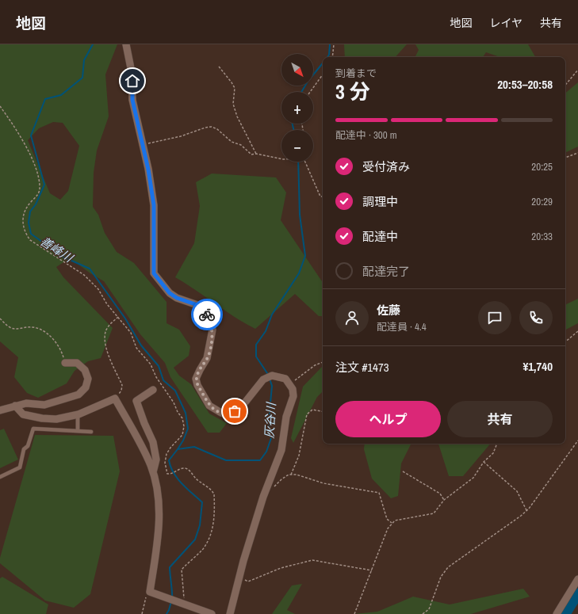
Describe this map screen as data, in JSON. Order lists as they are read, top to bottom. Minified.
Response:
{"water":["善峰川","灰谷川"],"north":"bottom right","page":{"header":"地図","nav":["地図","レイヤ","共有"],"map_buttons":["+","−"],"heading":["3 分","到着まで","20:53–20:58"],"panel":["佐藤","配達員 · 4.4","注文 #1473","¥1,740"],"bar":"配達中 · 300 m","list":[["受付済み","20:25"],["調理中","20:29"],["配達中","20:33"],"配達完了"],"buttons":["ヘルプ","共有"]}}
